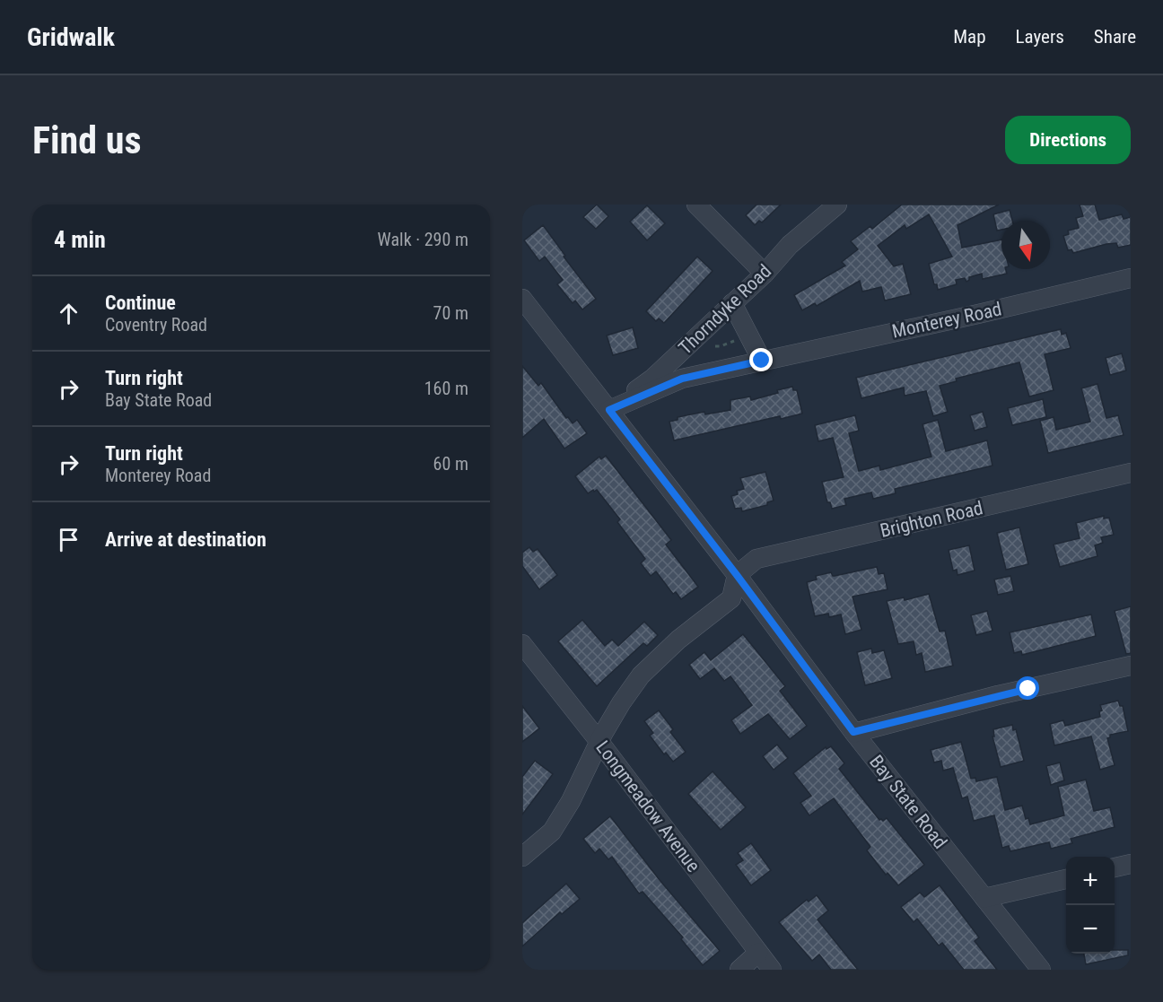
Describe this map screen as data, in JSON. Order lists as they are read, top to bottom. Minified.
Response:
{"streets":{"street":["Thorndyke Road","Monterey Road","Brighton Road","Bay State Road","Longmeadow Avenue"]},"crossings":[["Thorndyke Road","Monterey Road"],["Thorndyke Road","Bay State Road"],["Monterey Road","Bay State Road"],["Brighton Road","Bay State Road"]],"north":"bottom","page":{"header":"Gridwalk","nav":["Map","Layers","Share"],"buttons":"Directions","title":"Find us","heading":["4 min","Walk · 290 m"],"list":[["Continue","Coventry Road","70 m"],["Turn right","Bay State Road","160 m"],["Turn right","Monterey Road","60 m"],"Arrive at destination"],"map_buttons":["+","−"]}}
